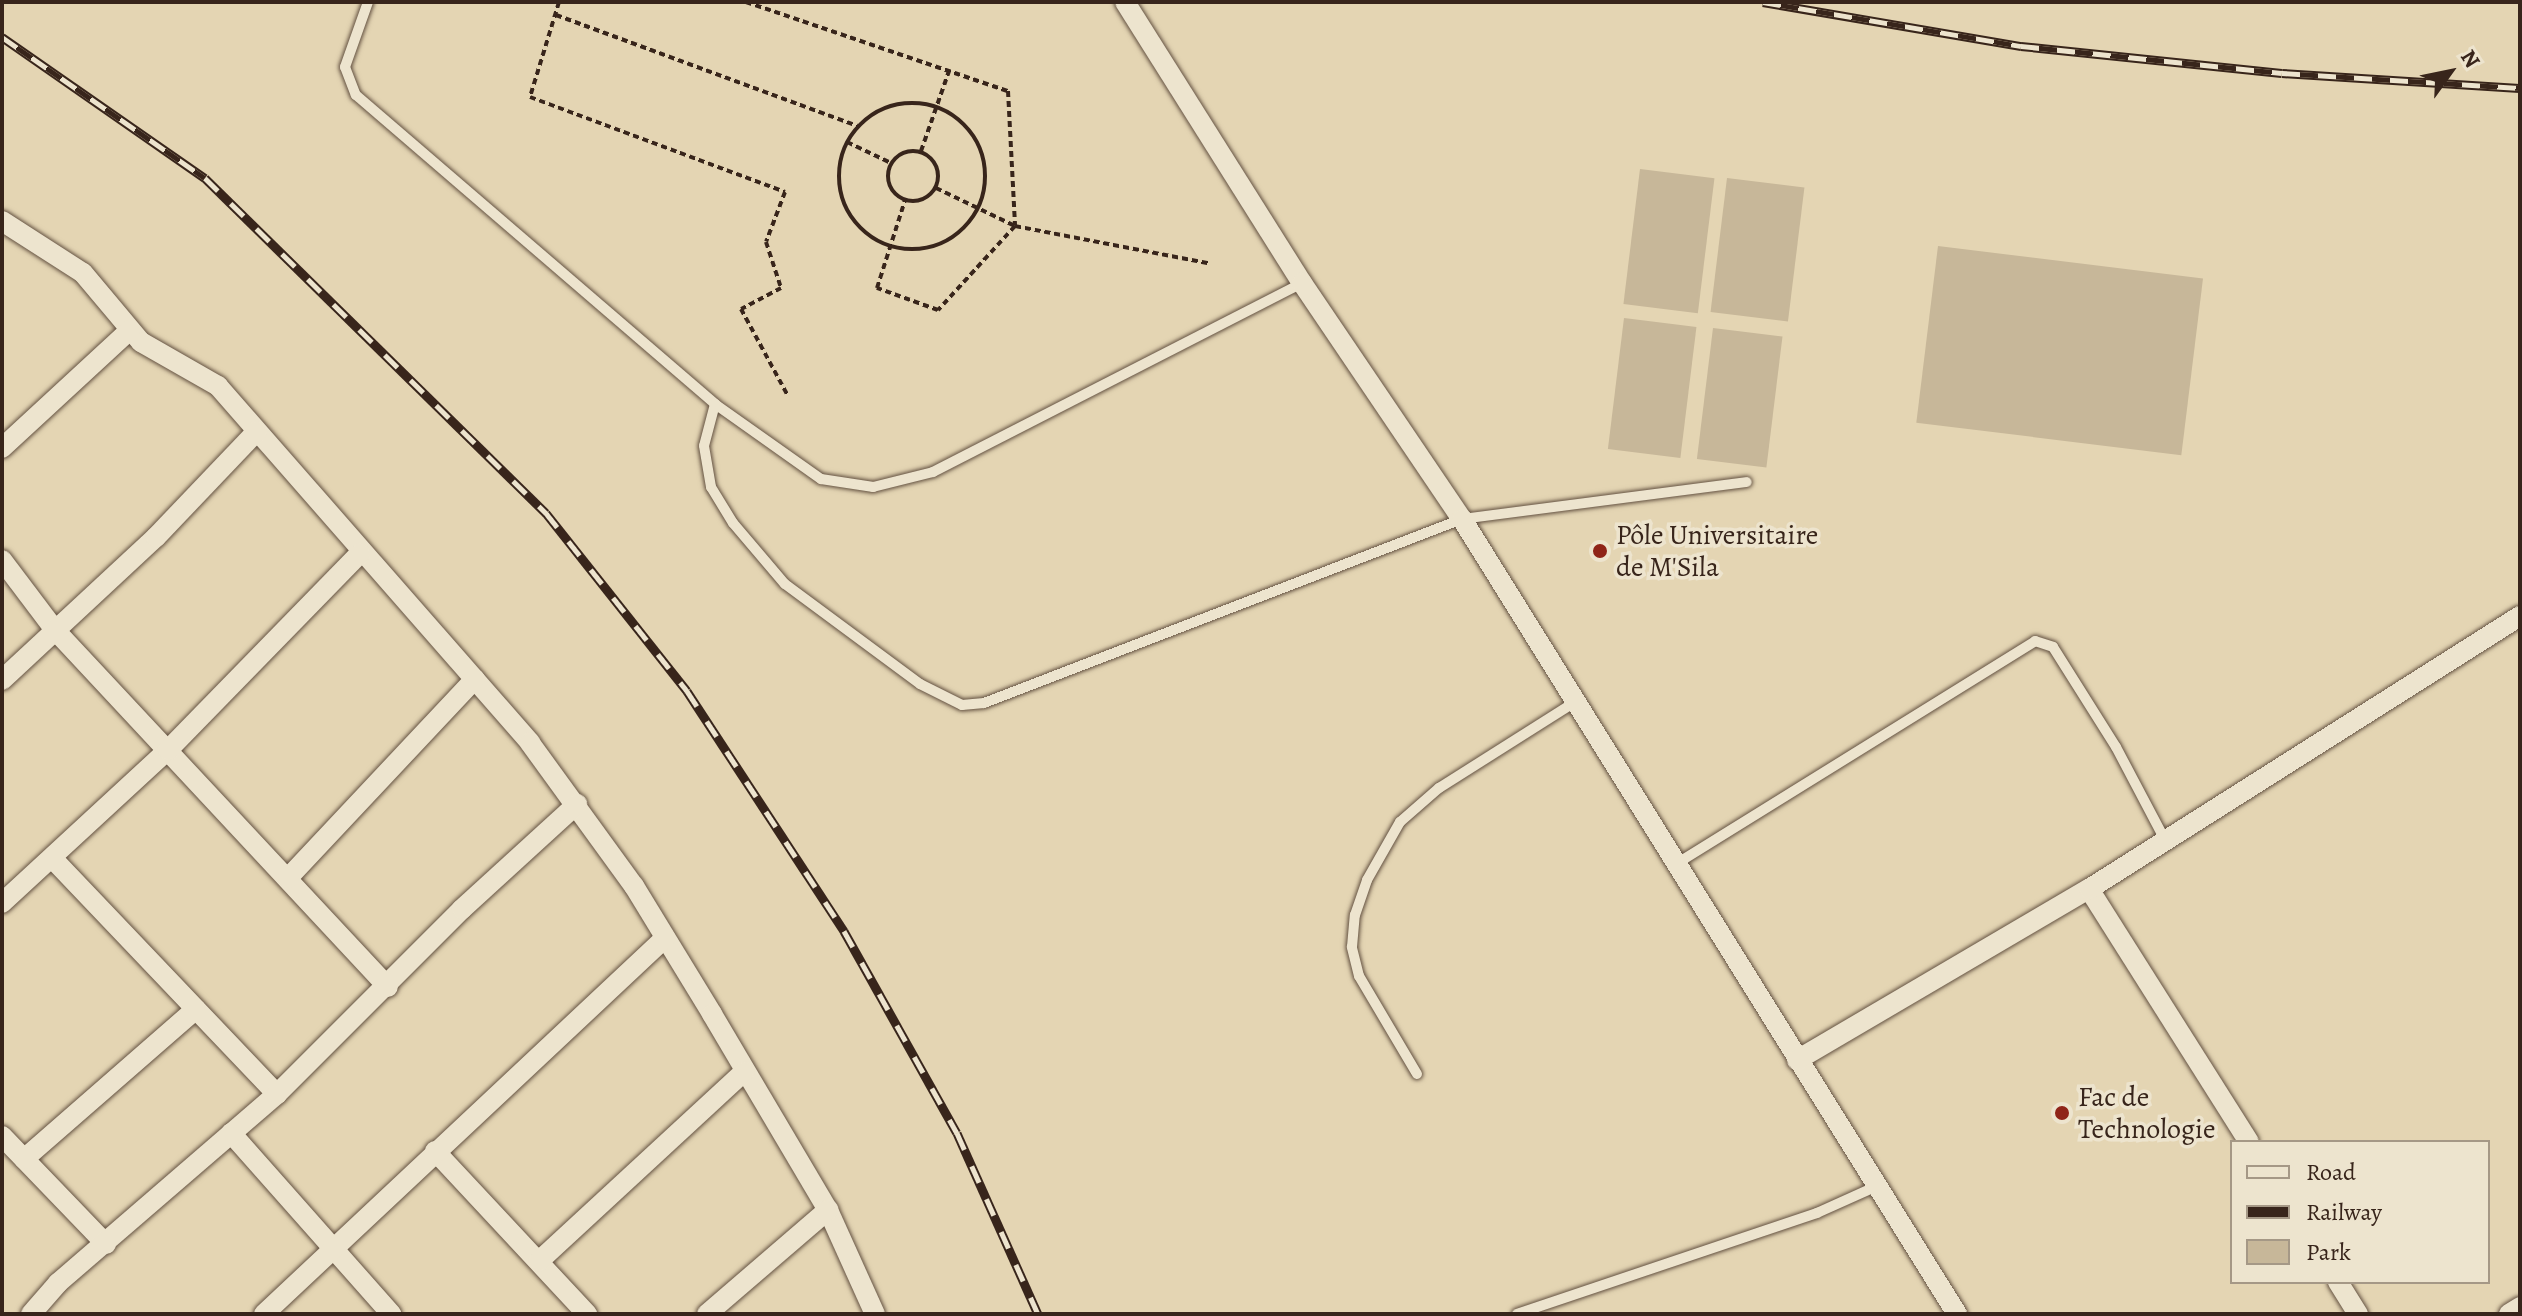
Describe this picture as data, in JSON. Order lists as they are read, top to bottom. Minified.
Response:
{"places":["Pôle Universitaire de M'Sila","Fac de Technologie"],"legend":["Road","Railway","Park"],"north":"top right"}
